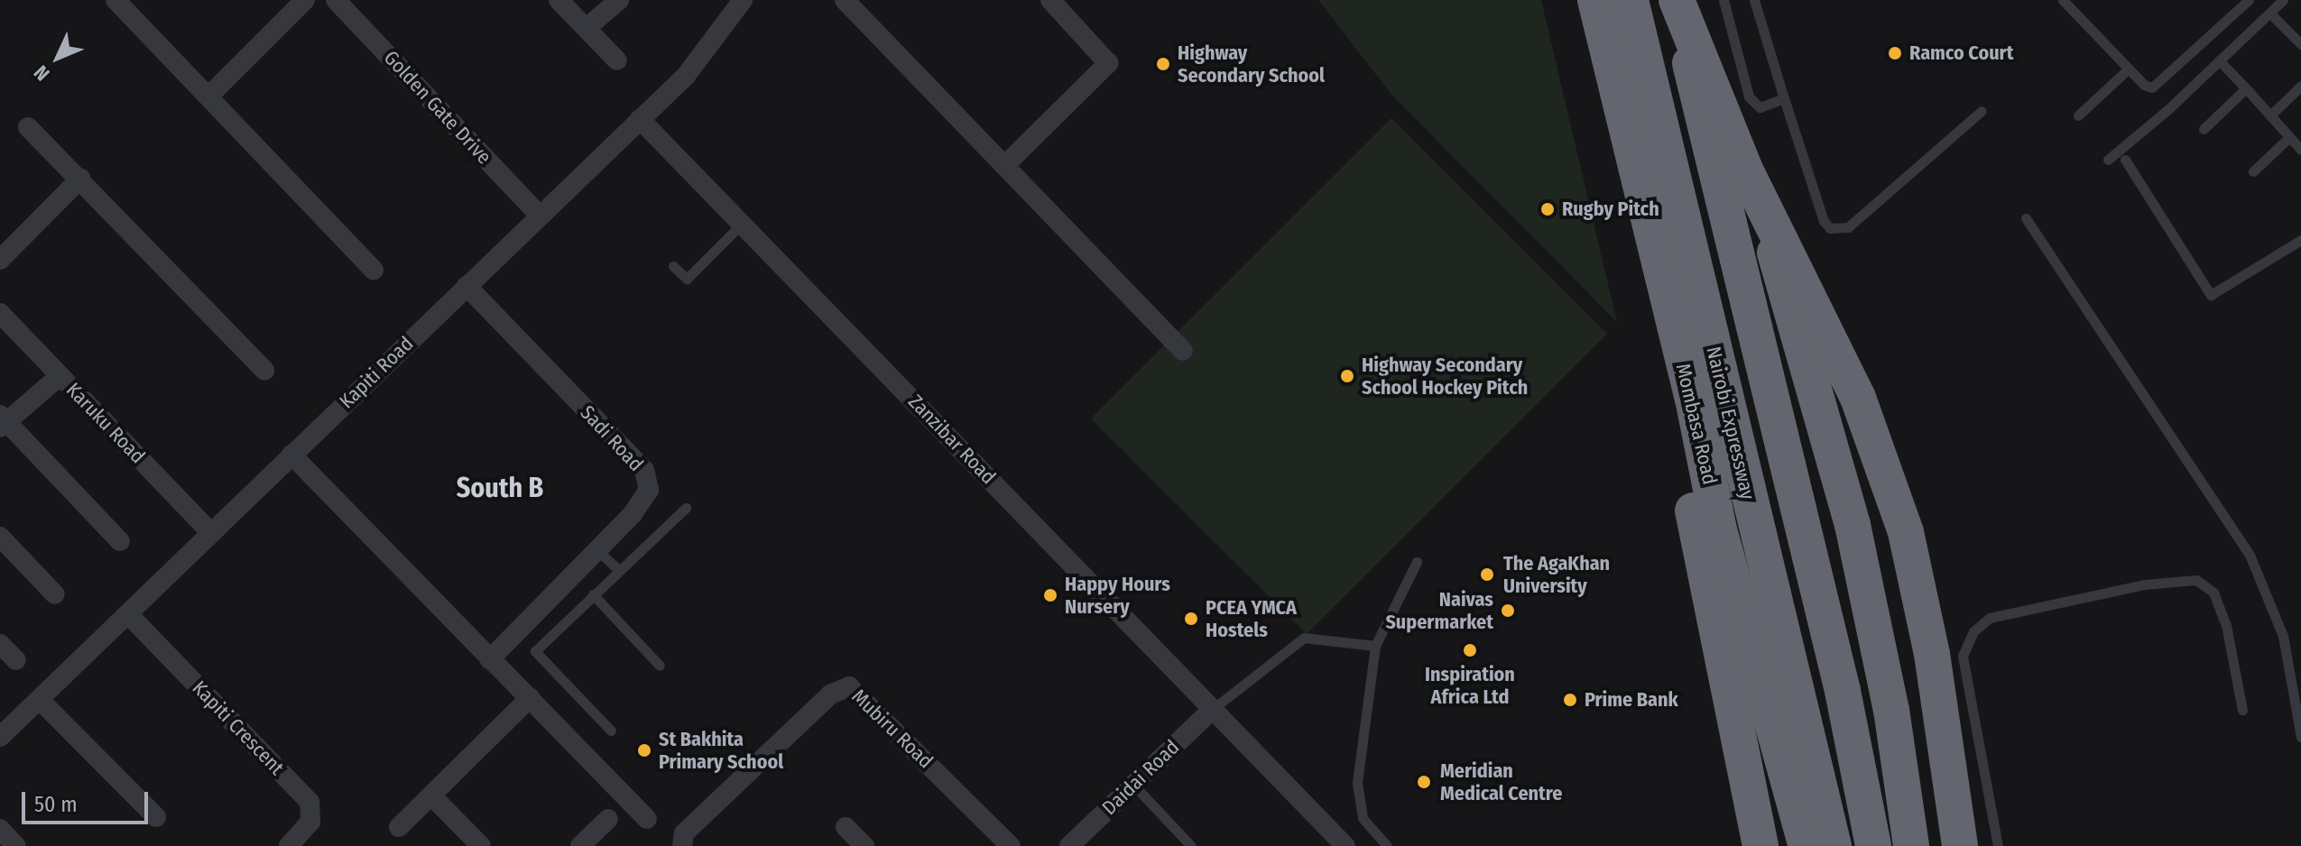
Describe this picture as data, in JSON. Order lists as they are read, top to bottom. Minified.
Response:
{"streets":{"highway":["Nairobi Expressway","Mombasa Road"],"street":["Golden Gate Drive","Kapiti Road","Karuku Road","Sadi Road","Zanzibar Road","Kapiti Crescent","Mubiru Road","Daidai Road"]},"crossings":[["Golden Gate Drive","Kapiti Road"],["Kapiti Road","Karuku Road"],["Kapiti Road","Sadi Road"],["Kapiti Road","Zanzibar Road"],["Kapiti Road","Kapiti Crescent"],["Zanzibar Road","Daidai Road"]],"districts":["South B"],"places":["Ramco Court","Highway Secondary School","Rugby Pitch","Highway Secondary School Hockey Pitch","The AgaKhan University","Happy Hours Nursery","Naivas Supermarket","PCEA YMCA Hostels","Inspiration Africa Ltd","Prime Bank","St Bakhita Primary School","Meridian Medical Centre"],"scale_bar":"50 m","north":"bottom left"}
